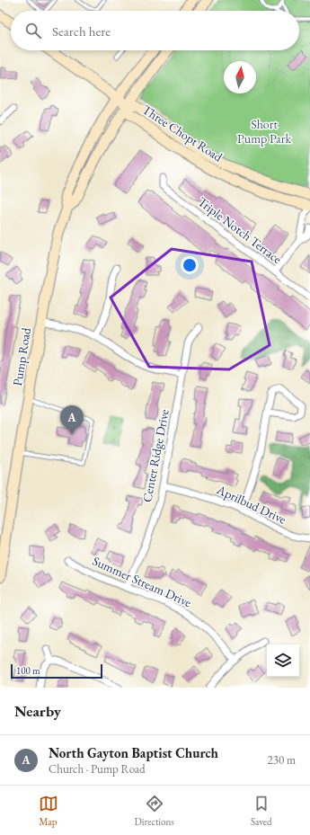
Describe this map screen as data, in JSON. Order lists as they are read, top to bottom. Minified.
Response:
{"streets":{"main road":["Three Chopt Road","Pump Road"],"street":["Triple Notch Terrace","Center Ridge Drive","Aprilbud Drive","Summer Stream Drive"]},"crossings":[["Three Chopt Road","Pump Road"],["Center Ridge Drive","Aprilbud Drive"],["Center Ridge Drive","Summer Stream Drive"]],"parks":["Short Pump Park"],"scale_bar":"100 m","north":"top","page":{"search":"Search here","pins":"A","scale":"100 m","heading":"Nearby","list":[{"mark":"A","name":"North Gayton Baptist Church","note":"Church · Pump Road","value":"230 m"}],"nav":["Map","Directions","Saved"]}}
